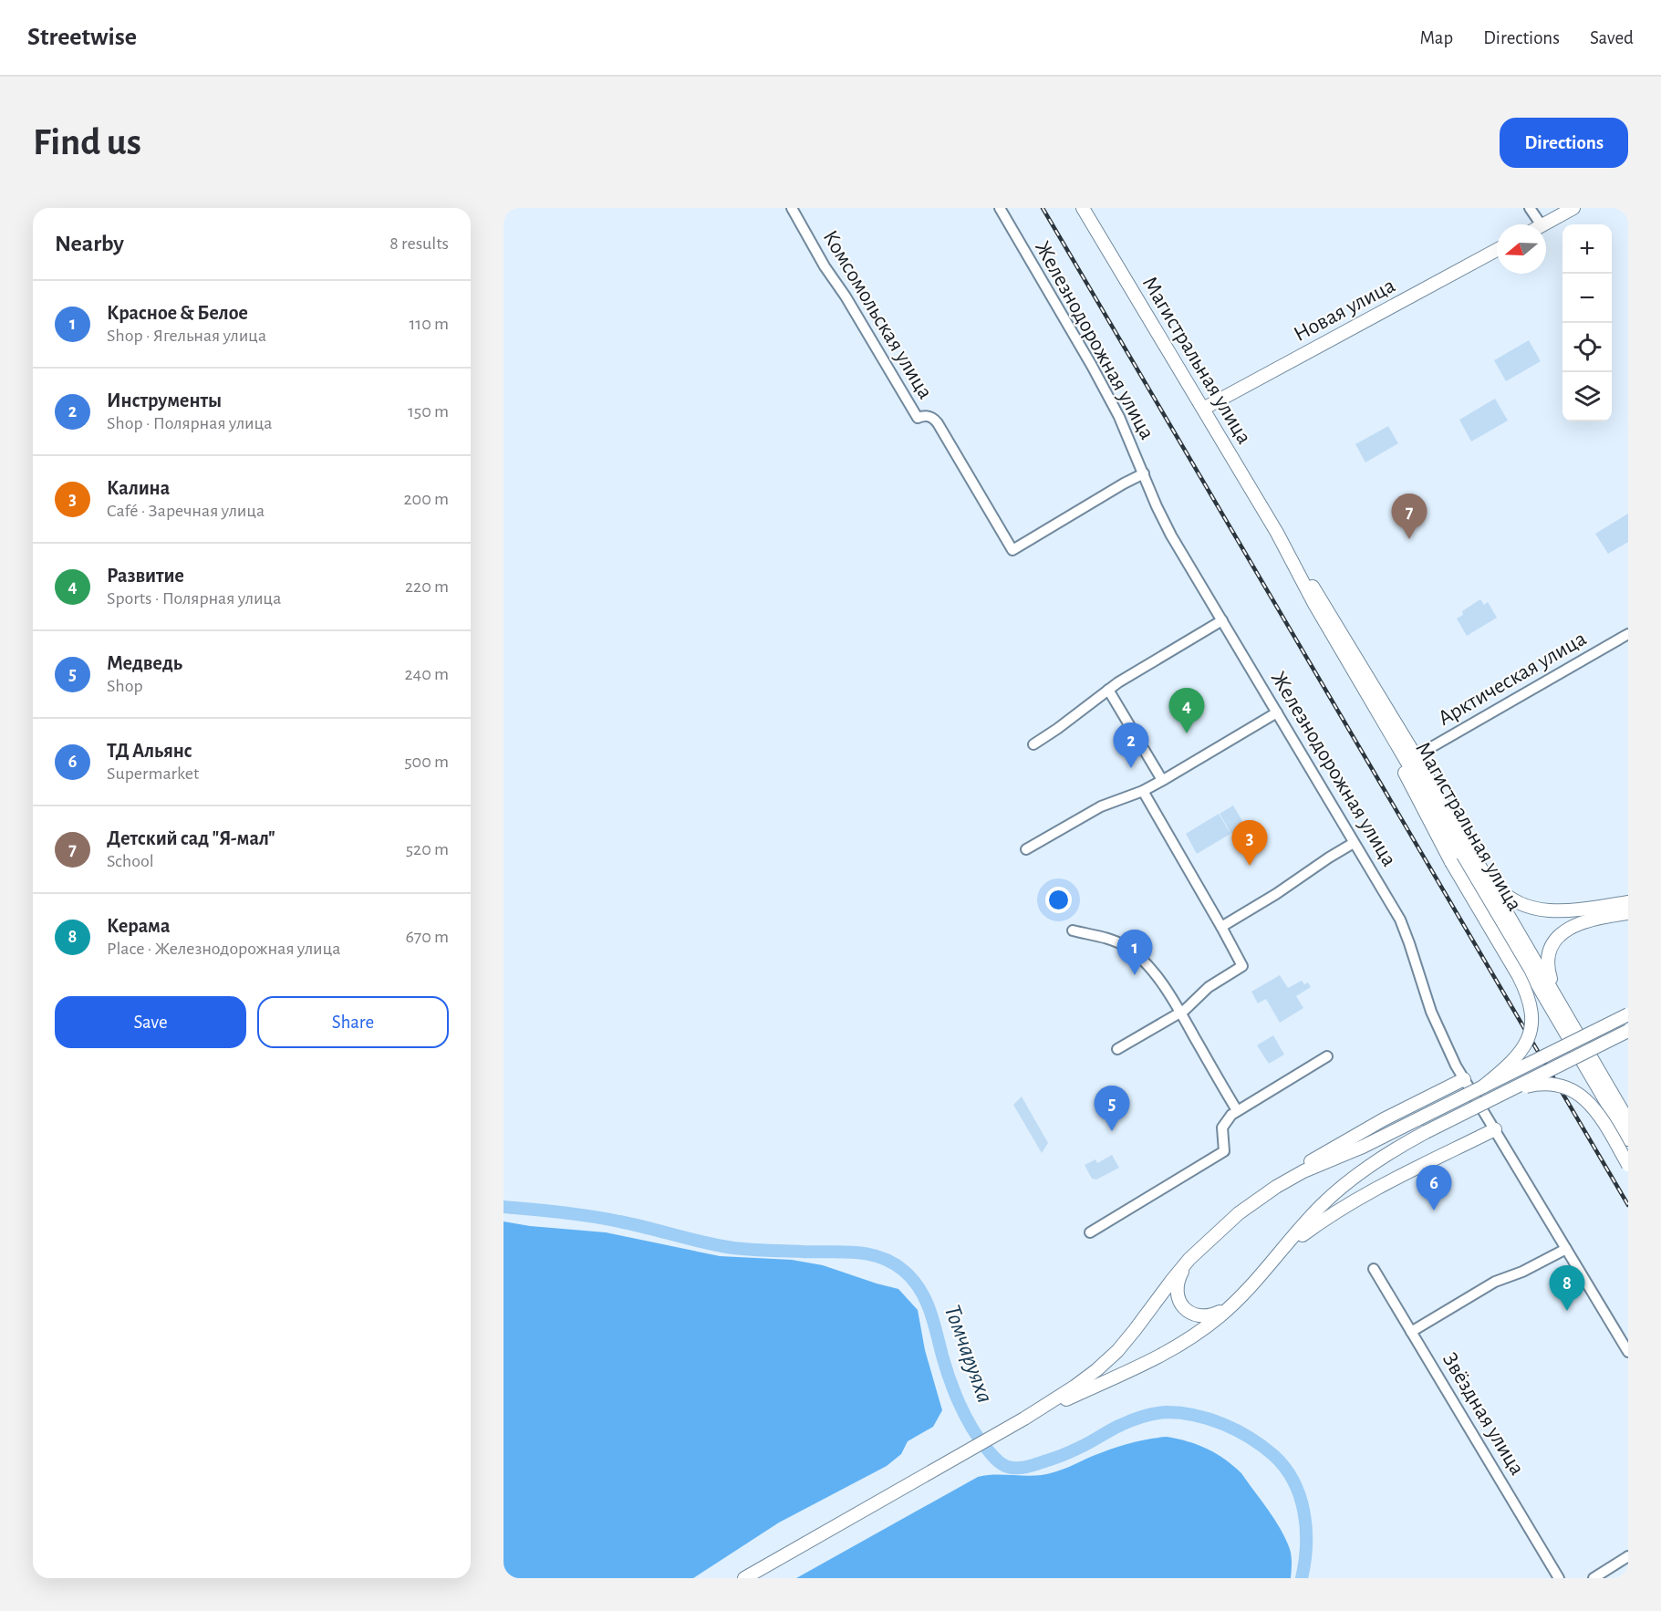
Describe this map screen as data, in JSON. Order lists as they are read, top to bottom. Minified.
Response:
{"streets":{"main road":["Новая улица","Магистральная улица"],"street":["Комсомольская улица","Железнодорожная улица","Арктическая улица","Звёздная улица"]},"crossings":[["Новая улица","Магистральная улица"],["Комсомольская улица","Железнодорожная улица"],["Магистральная улица","Арктическая улица"]],"water":["Томчаруяха"],"north":"left","page":{"header":"Streetwise","nav":["Map","Directions","Saved"],"buttons":["Directions",["Save","Share"]],"title":"Find us","heading":["Nearby","8 results"],"map_buttons":["+","−"],"list":[{"mark":"1","name":"Красное & Белое","note":"Shop · Ягельная улица","value":"110 m"},{"mark":"2","name":"Инструменты","note":"Shop · Полярная улица","value":"150 m"},{"mark":"3","name":"Калина","note":"Café · Заречная улица","value":"200 m"},{"mark":"4","name":"Развитие","note":"Sports · Полярная улица","value":"220 m"},{"mark":"5","name":"Медведь","note":"Shop","value":"240 m"},{"mark":"6","name":"ТД Альянс","note":"Supermarket","value":"500 m"},{"mark":"7","name":"Детский сад \"Я-мал\"","note":"School","value":"520 m"},{"mark":"8","name":"Керама","note":"Place · Железнодорожная улица","value":"670 m"}],"pins":["7","4","2","3","1","5","6","8"]}}
